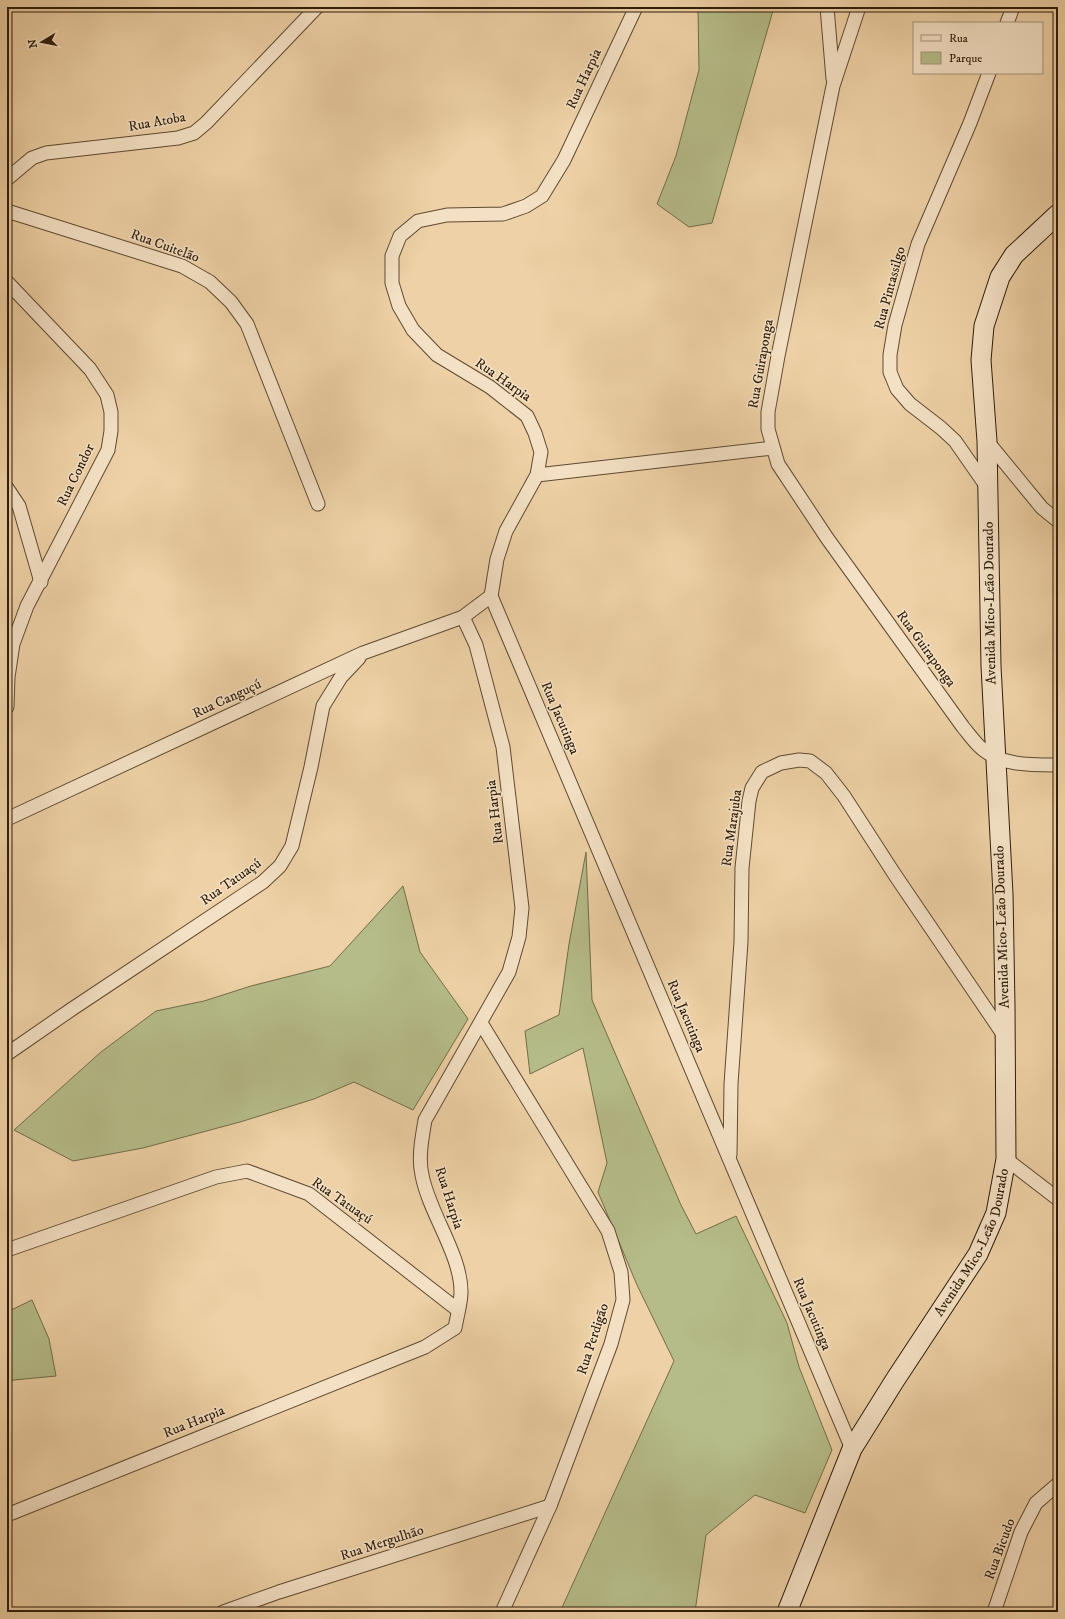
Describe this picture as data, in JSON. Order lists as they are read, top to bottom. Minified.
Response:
{"streets":{"street":["Rua Harpia","Rua Atoba","Rua Cuitelão","Rua Pintassilgo","Rua Guiraponga","Rua Condor","Avenida Mico-Leão Dourado","Rua Canguçú","Rua Jacutinga","Rua Marajuba","Rua Tatuaçú","Rua Perdigão","Rua Mergulhão","Rua Bicudo"]},"crossings":[["Rua Harpia","Rua Canguçú"],["Rua Harpia","Rua Jacutinga"],["Rua Harpia","Rua Tatuaçú"],["Rua Harpia","Rua Perdigão"],["Rua Pintassilgo","Avenida Mico-Leão Dourado"],["Rua Guiraponga","Avenida Mico-Leão Dourado"],["Avenida Mico-Leão Dourado","Rua Jacutinga"],["Avenida Mico-Leão Dourado","Rua Marajuba"],["Rua Canguçú","Rua Tatuaçú"],["Rua Jacutinga","Rua Marajuba"],["Rua Perdigão","Rua Mergulhão"]],"legend":["Rua","Parque"],"north":"left"}
